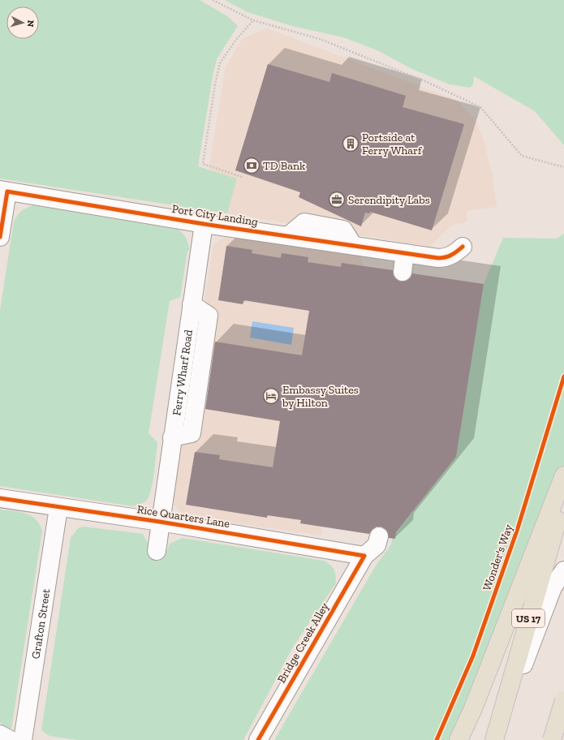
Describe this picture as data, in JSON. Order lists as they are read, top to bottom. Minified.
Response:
{"streets":{"highway":["US 17"],"street":["Port City Landing","Ferry Wharf Road","Rice Quarters Lane","Grafton Street","Bridge Creek Alley"],"cycle path":["Wonder's Way"]},"crossings":[["Port City Landing","Ferry Wharf Road"],["Ferry Wharf Road","Rice Quarters Lane"],["Rice Quarters Lane","Grafton Street"],["Rice Quarters Lane","Bridge Creek Alley"]],"places":{"building":["Portside at Ferry Wharf"],"bank":["TD Bank"],"office":["Serendipity Labs"],"hotel":["Embassy Suites by Hilton"]},"north":"right"}
